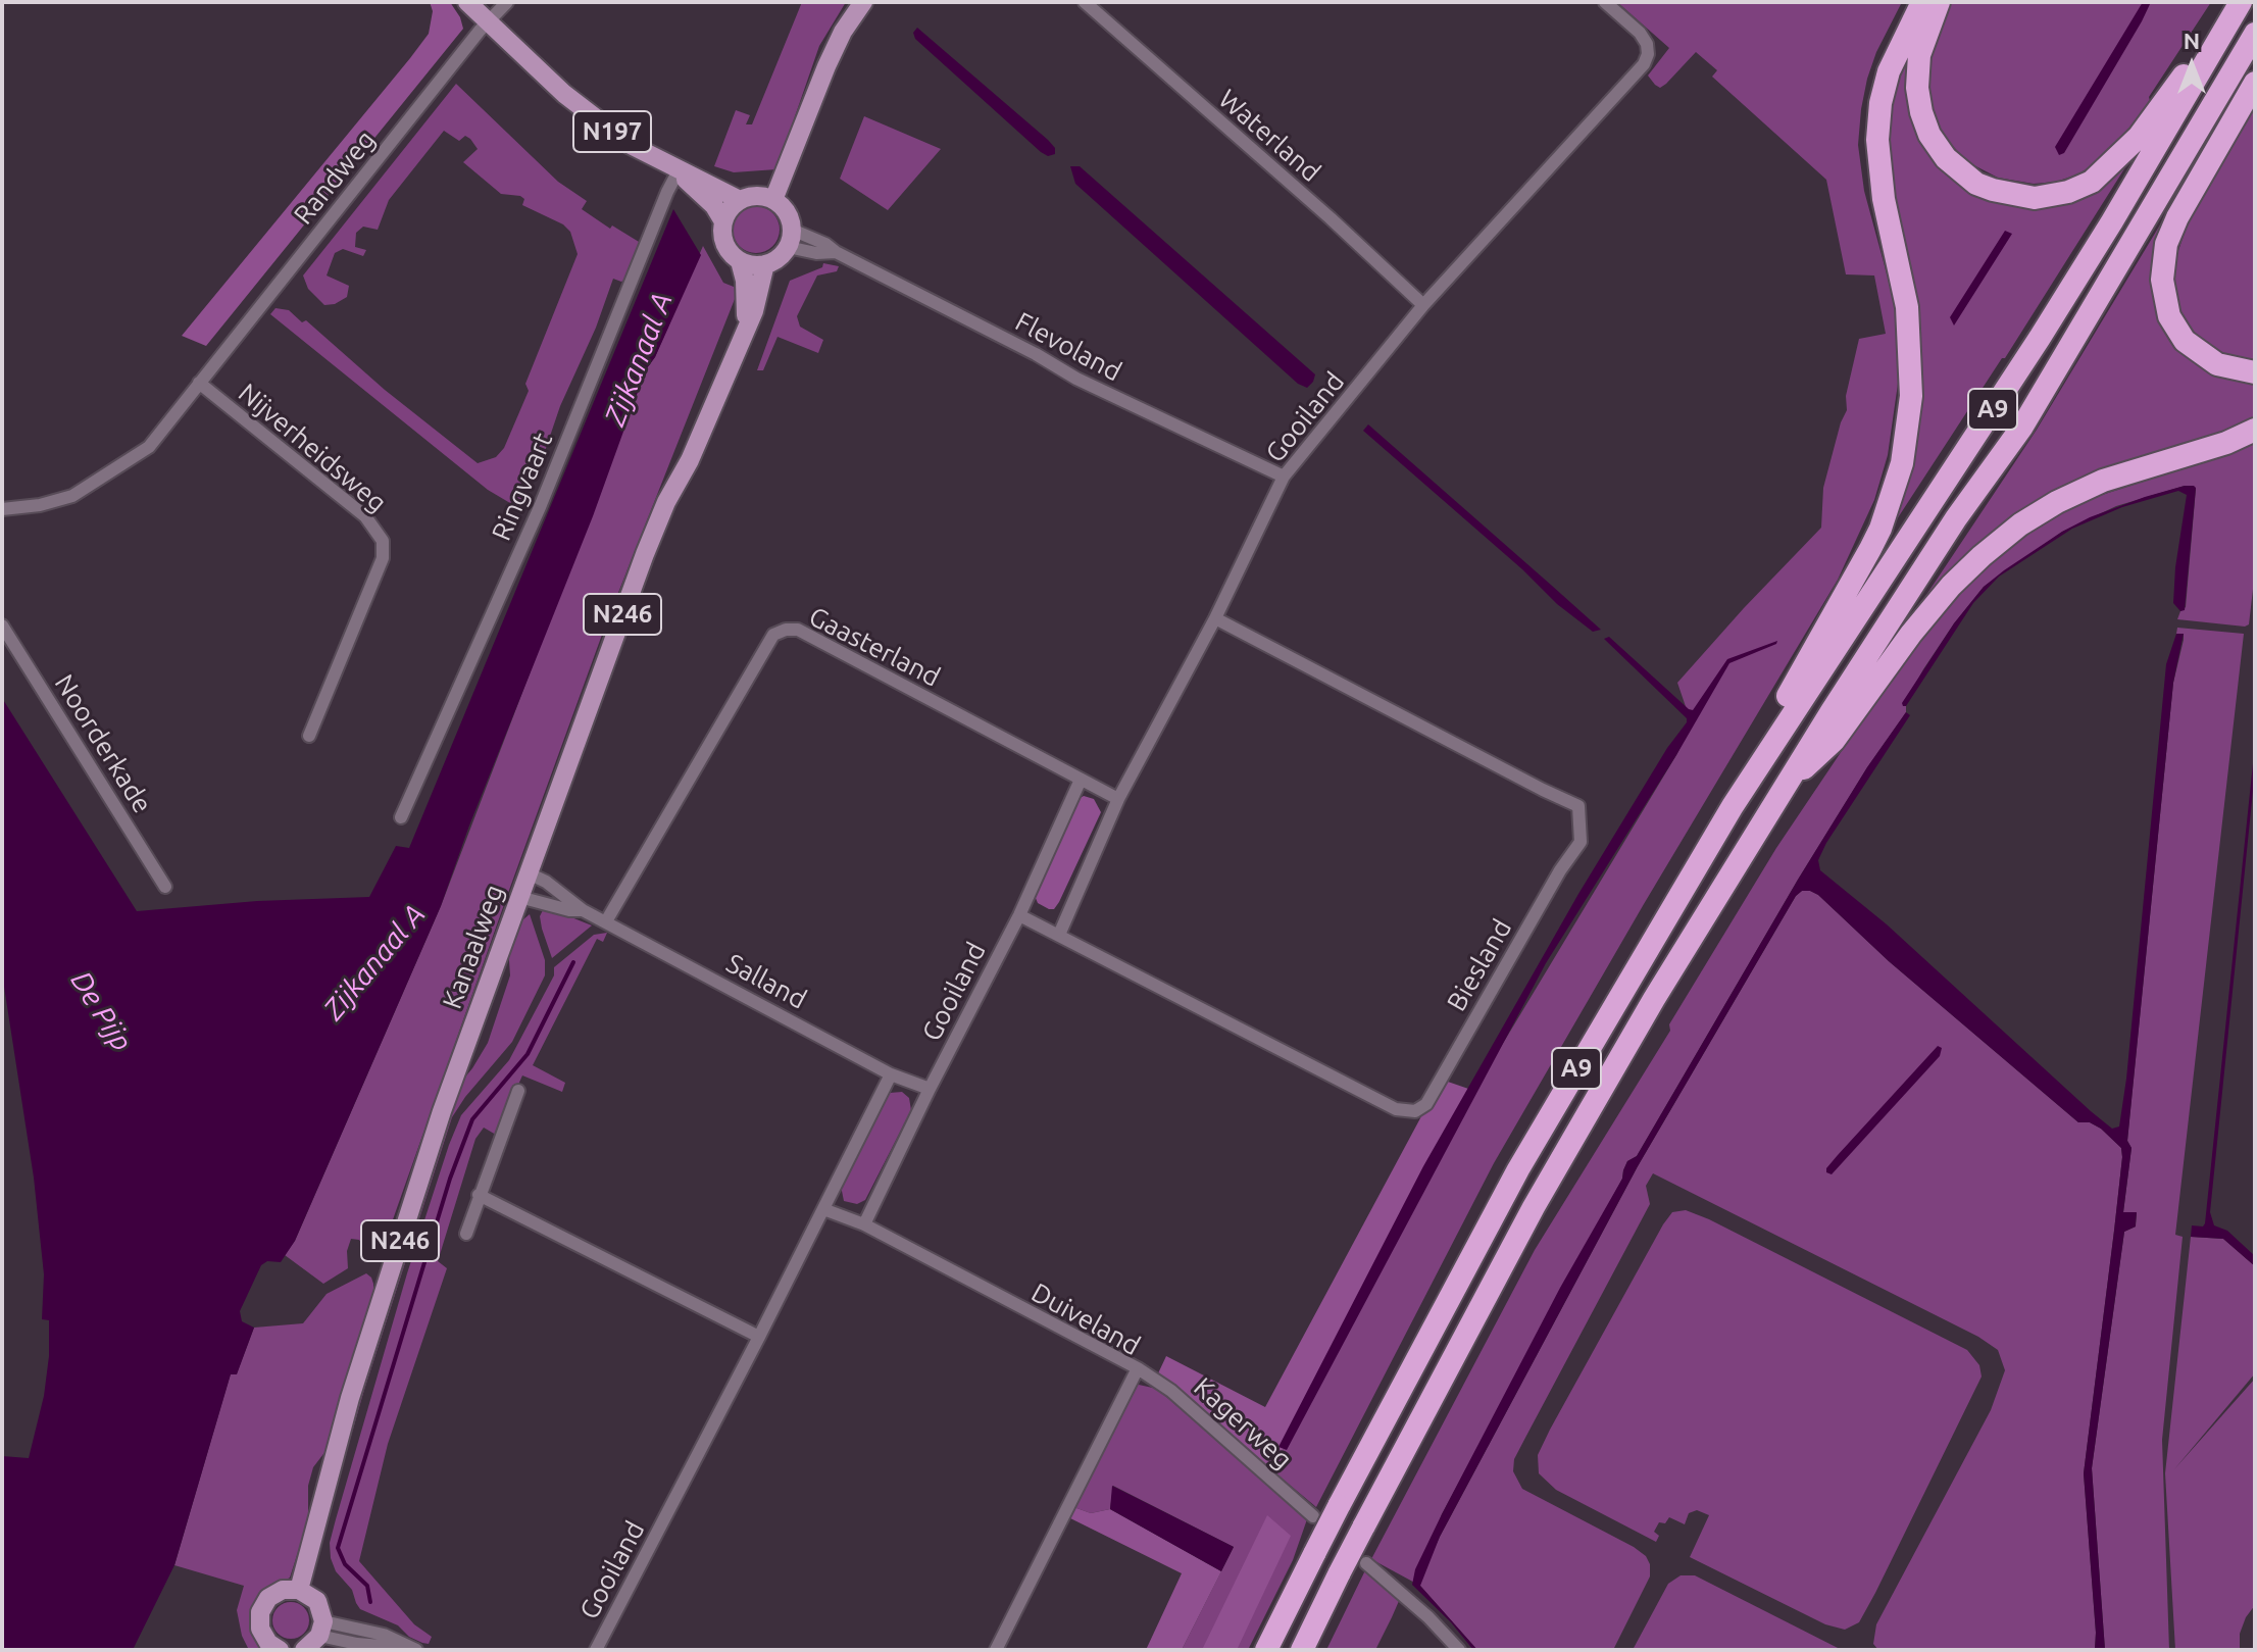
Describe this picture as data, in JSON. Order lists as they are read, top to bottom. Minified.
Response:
{"streets":{"highway":["A9"],"main road":["N197","N246","Kanaalweg"],"street":["Waterland","Randweg","Flevoland","Gooiland","Nijverheidsweg","Ringvaart","Gaasterland","Noorderkade","Biesland","Salland","Duiveland","Kagerweg"]},"crossings":[["N197","Randweg"],["N197","Flevoland"],["N197","Ringvaart"],["N197","N246"],["N197","Kanaalweg"],["Waterland","Gooiland"],["Randweg","Nijverheidsweg"],["Flevoland","Gooiland"],["Flevoland","N246"],["Flevoland","Kanaalweg"],["Gooiland","Gaasterland"],["Gooiland","Biesland"],["Gooiland","Salland"],["Gooiland","Duiveland"],["N246","Kanaalweg"],["Gaasterland","Salland"],["Kanaalweg","Salland"],["Duiveland","Kagerweg"]],"water":["Zijkanaal A","De Pijp"],"north":"top"}
